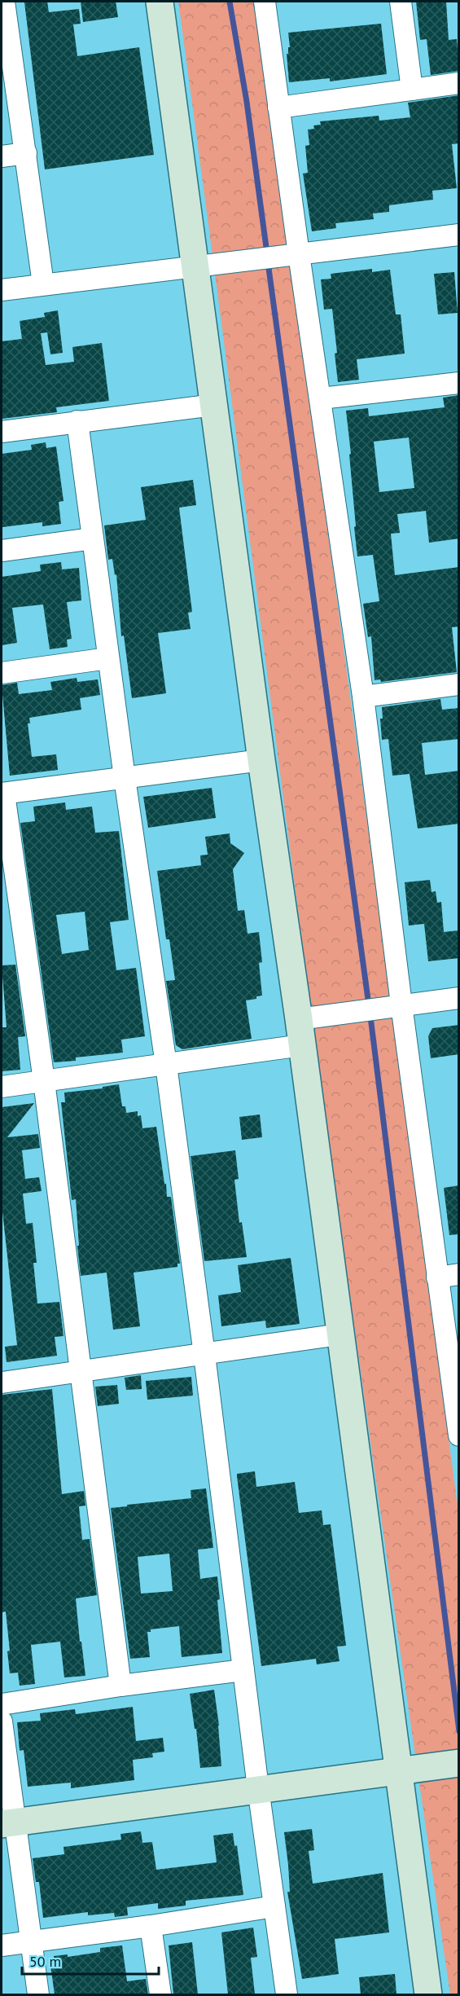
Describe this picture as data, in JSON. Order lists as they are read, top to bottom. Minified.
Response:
{"scale_bar":"50 m"}
